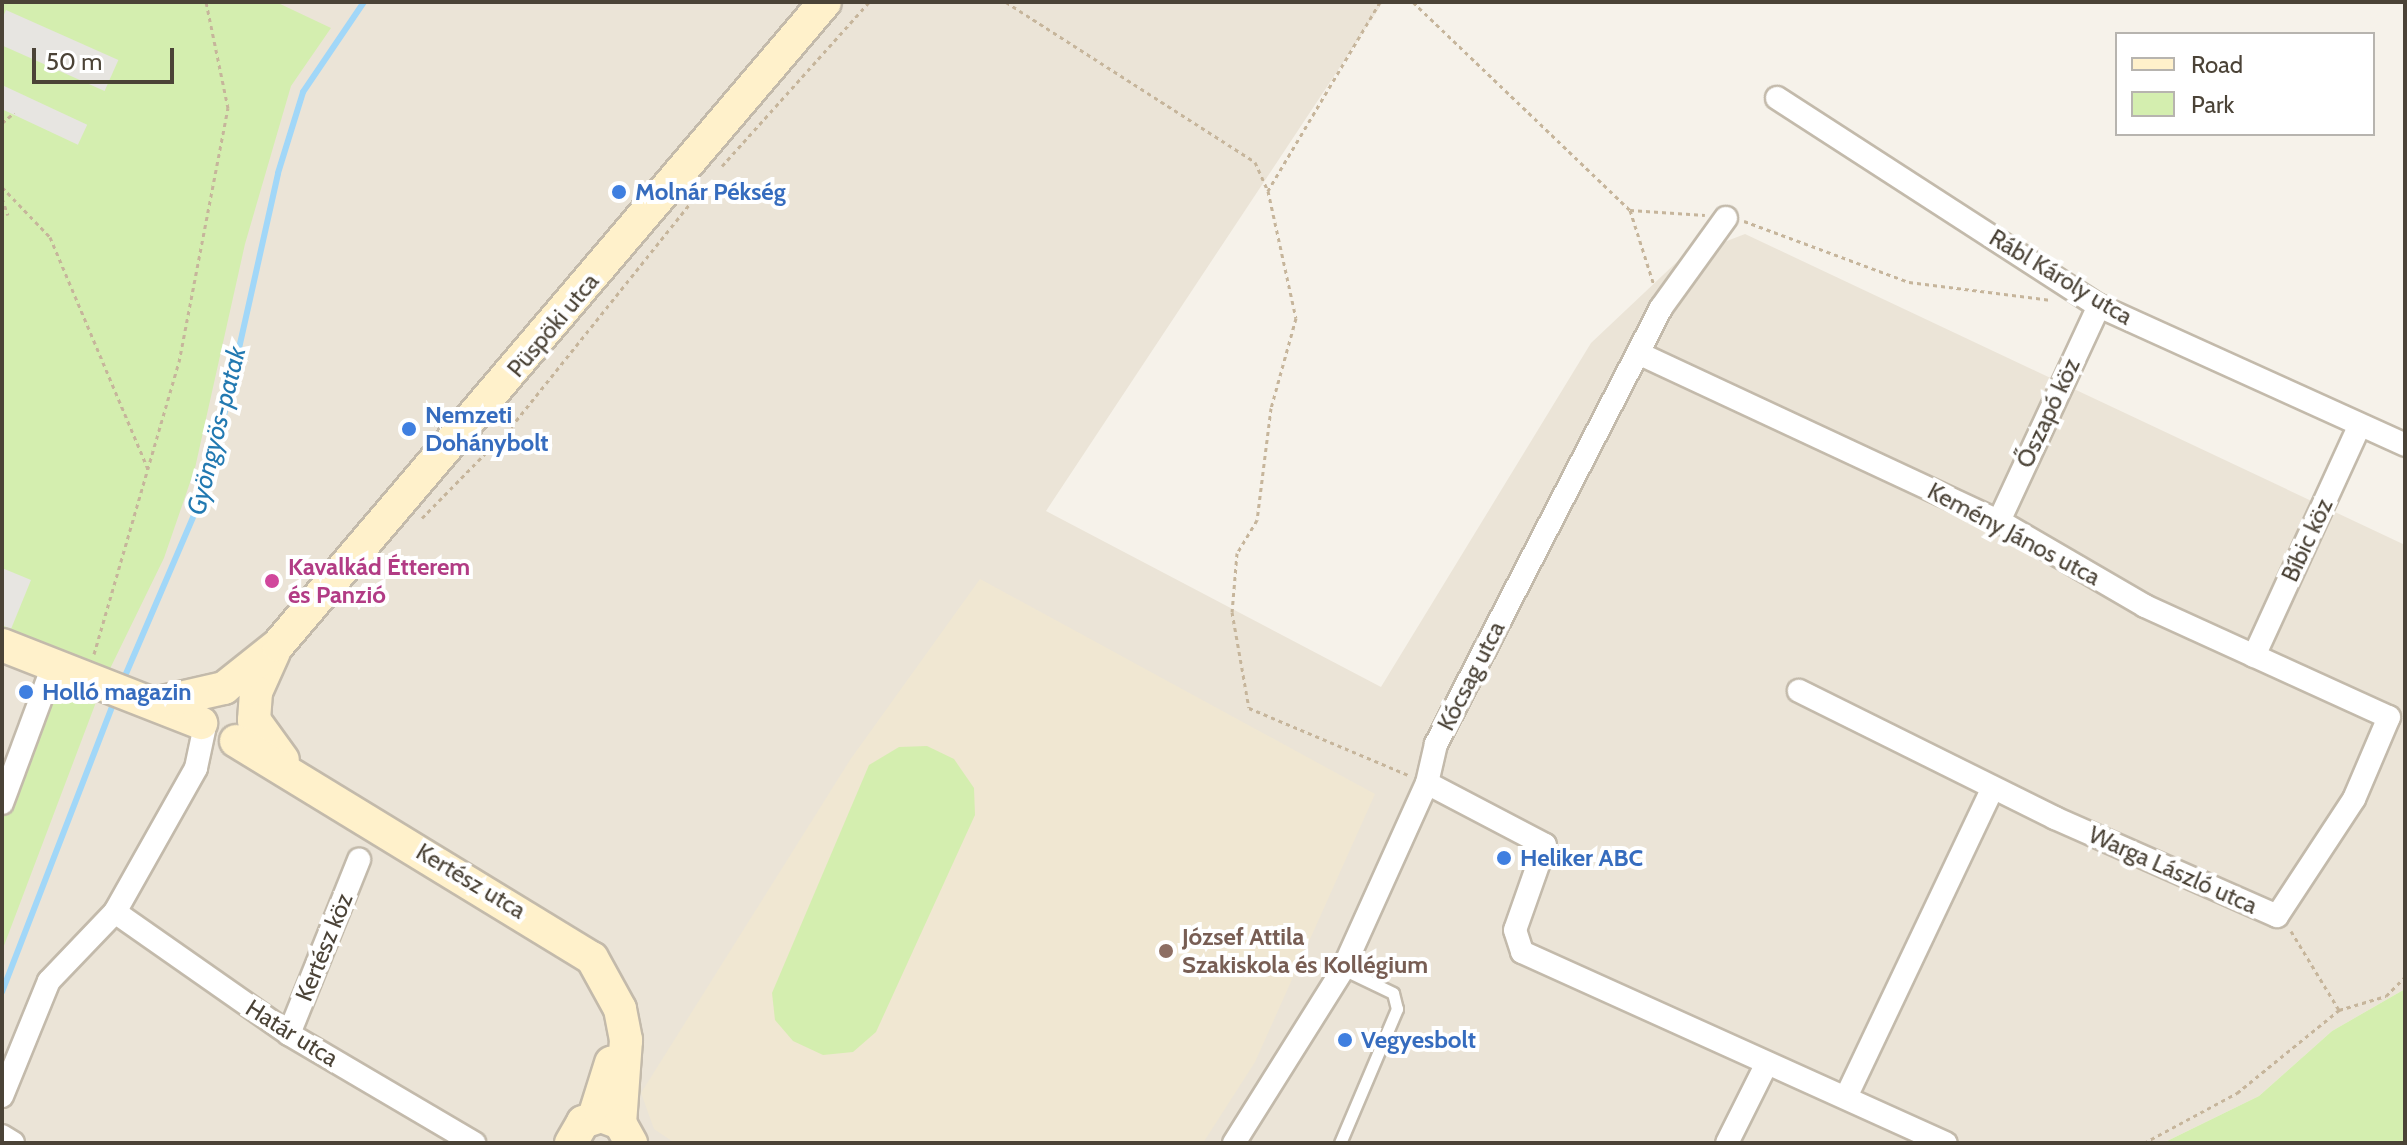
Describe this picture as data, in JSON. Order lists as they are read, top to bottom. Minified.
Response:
{"streets":{"street":["Rábl Károly utca","Püspöki utca","Őszapó köz","Kemény János utca","Bíbic köz","Kócsag utca","Warga László utca","Kertész utca","Kertész köz","Határ utca"]},"crossings":[["Rábl Károly utca","Őszapó köz"],["Rábl Károly utca","Bíbic köz"],["Püspöki utca","Kertész utca"],["Őszapó köz","Kemény János utca"],["Kemény János utca","Bíbic köz"],["Kemény János utca","Kócsag utca"],["Kemény János utca","Warga László utca"],["Kertész köz","Határ utca"]],"water":["Gyöngyös-patak"],"places":["Molnár Pékség","Nemzeti Dohánybolt","Kavalkád Étterem és Panzió","Holló magazin","Heliker ABC","József Attila Szakiskola és Kollégium","Vegyesbolt"],"legend":["Road","Park"],"scale_bar":"50 m"}
